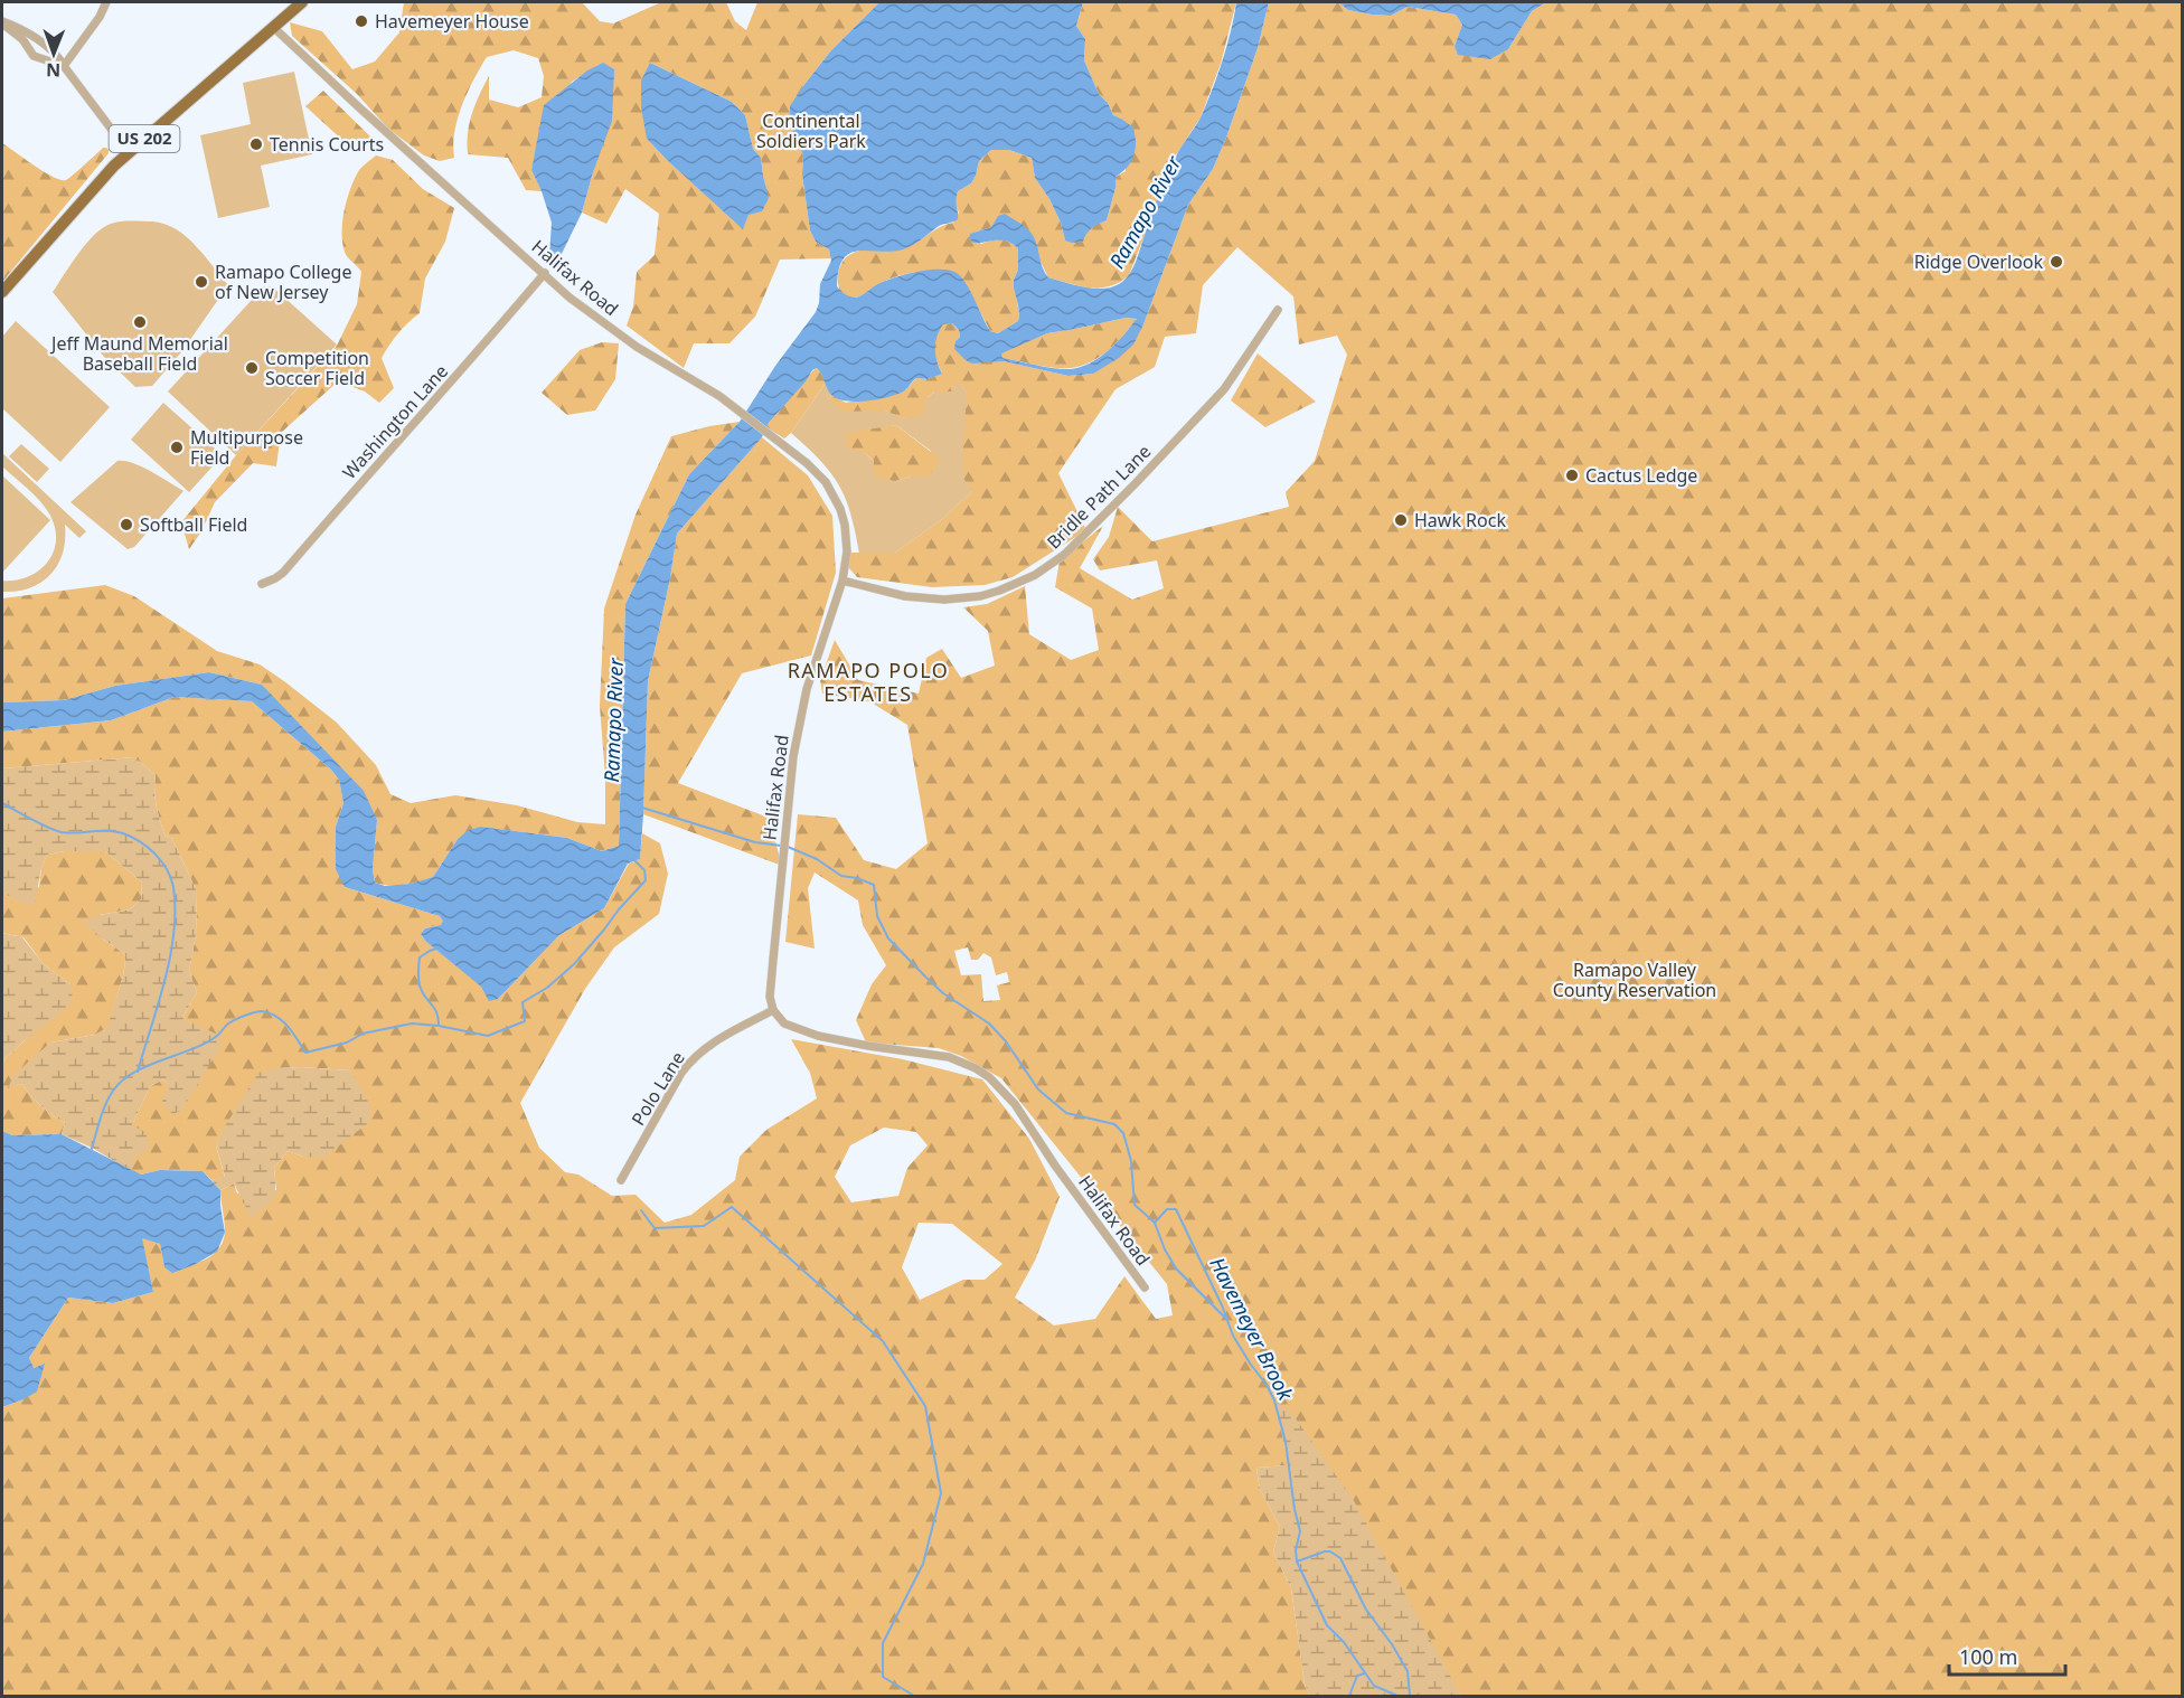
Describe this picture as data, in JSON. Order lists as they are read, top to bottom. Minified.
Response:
{"streets":{"main road":["US 202"],"street":["Halifax Road","Washington Lane","Bridle Path Lane","Polo Lane"]},"crossings":[["US 202","Halifax Road"],["Halifax Road","Washington Lane"],["Halifax Road","Bridle Path Lane"],["Halifax Road","Polo Lane"]],"districts":["RAMAPO POLO ESTATES"],"water":["Ramapo River","Havemeyer Brook"],"parks":["Continental Soldiers Park","Ramapo Valley County Reservation"],"places":["Havemeyer House","Tennis Courts","Ridge Overlook","Ramapo College of New Jersey","Jeff Maund Memorial Baseball Field","Competition Soccer Field","Multipurpose Field","Cactus Ledge","Hawk Rock","Softball Field"],"scale_bar":"100 m","north":"bottom"}
